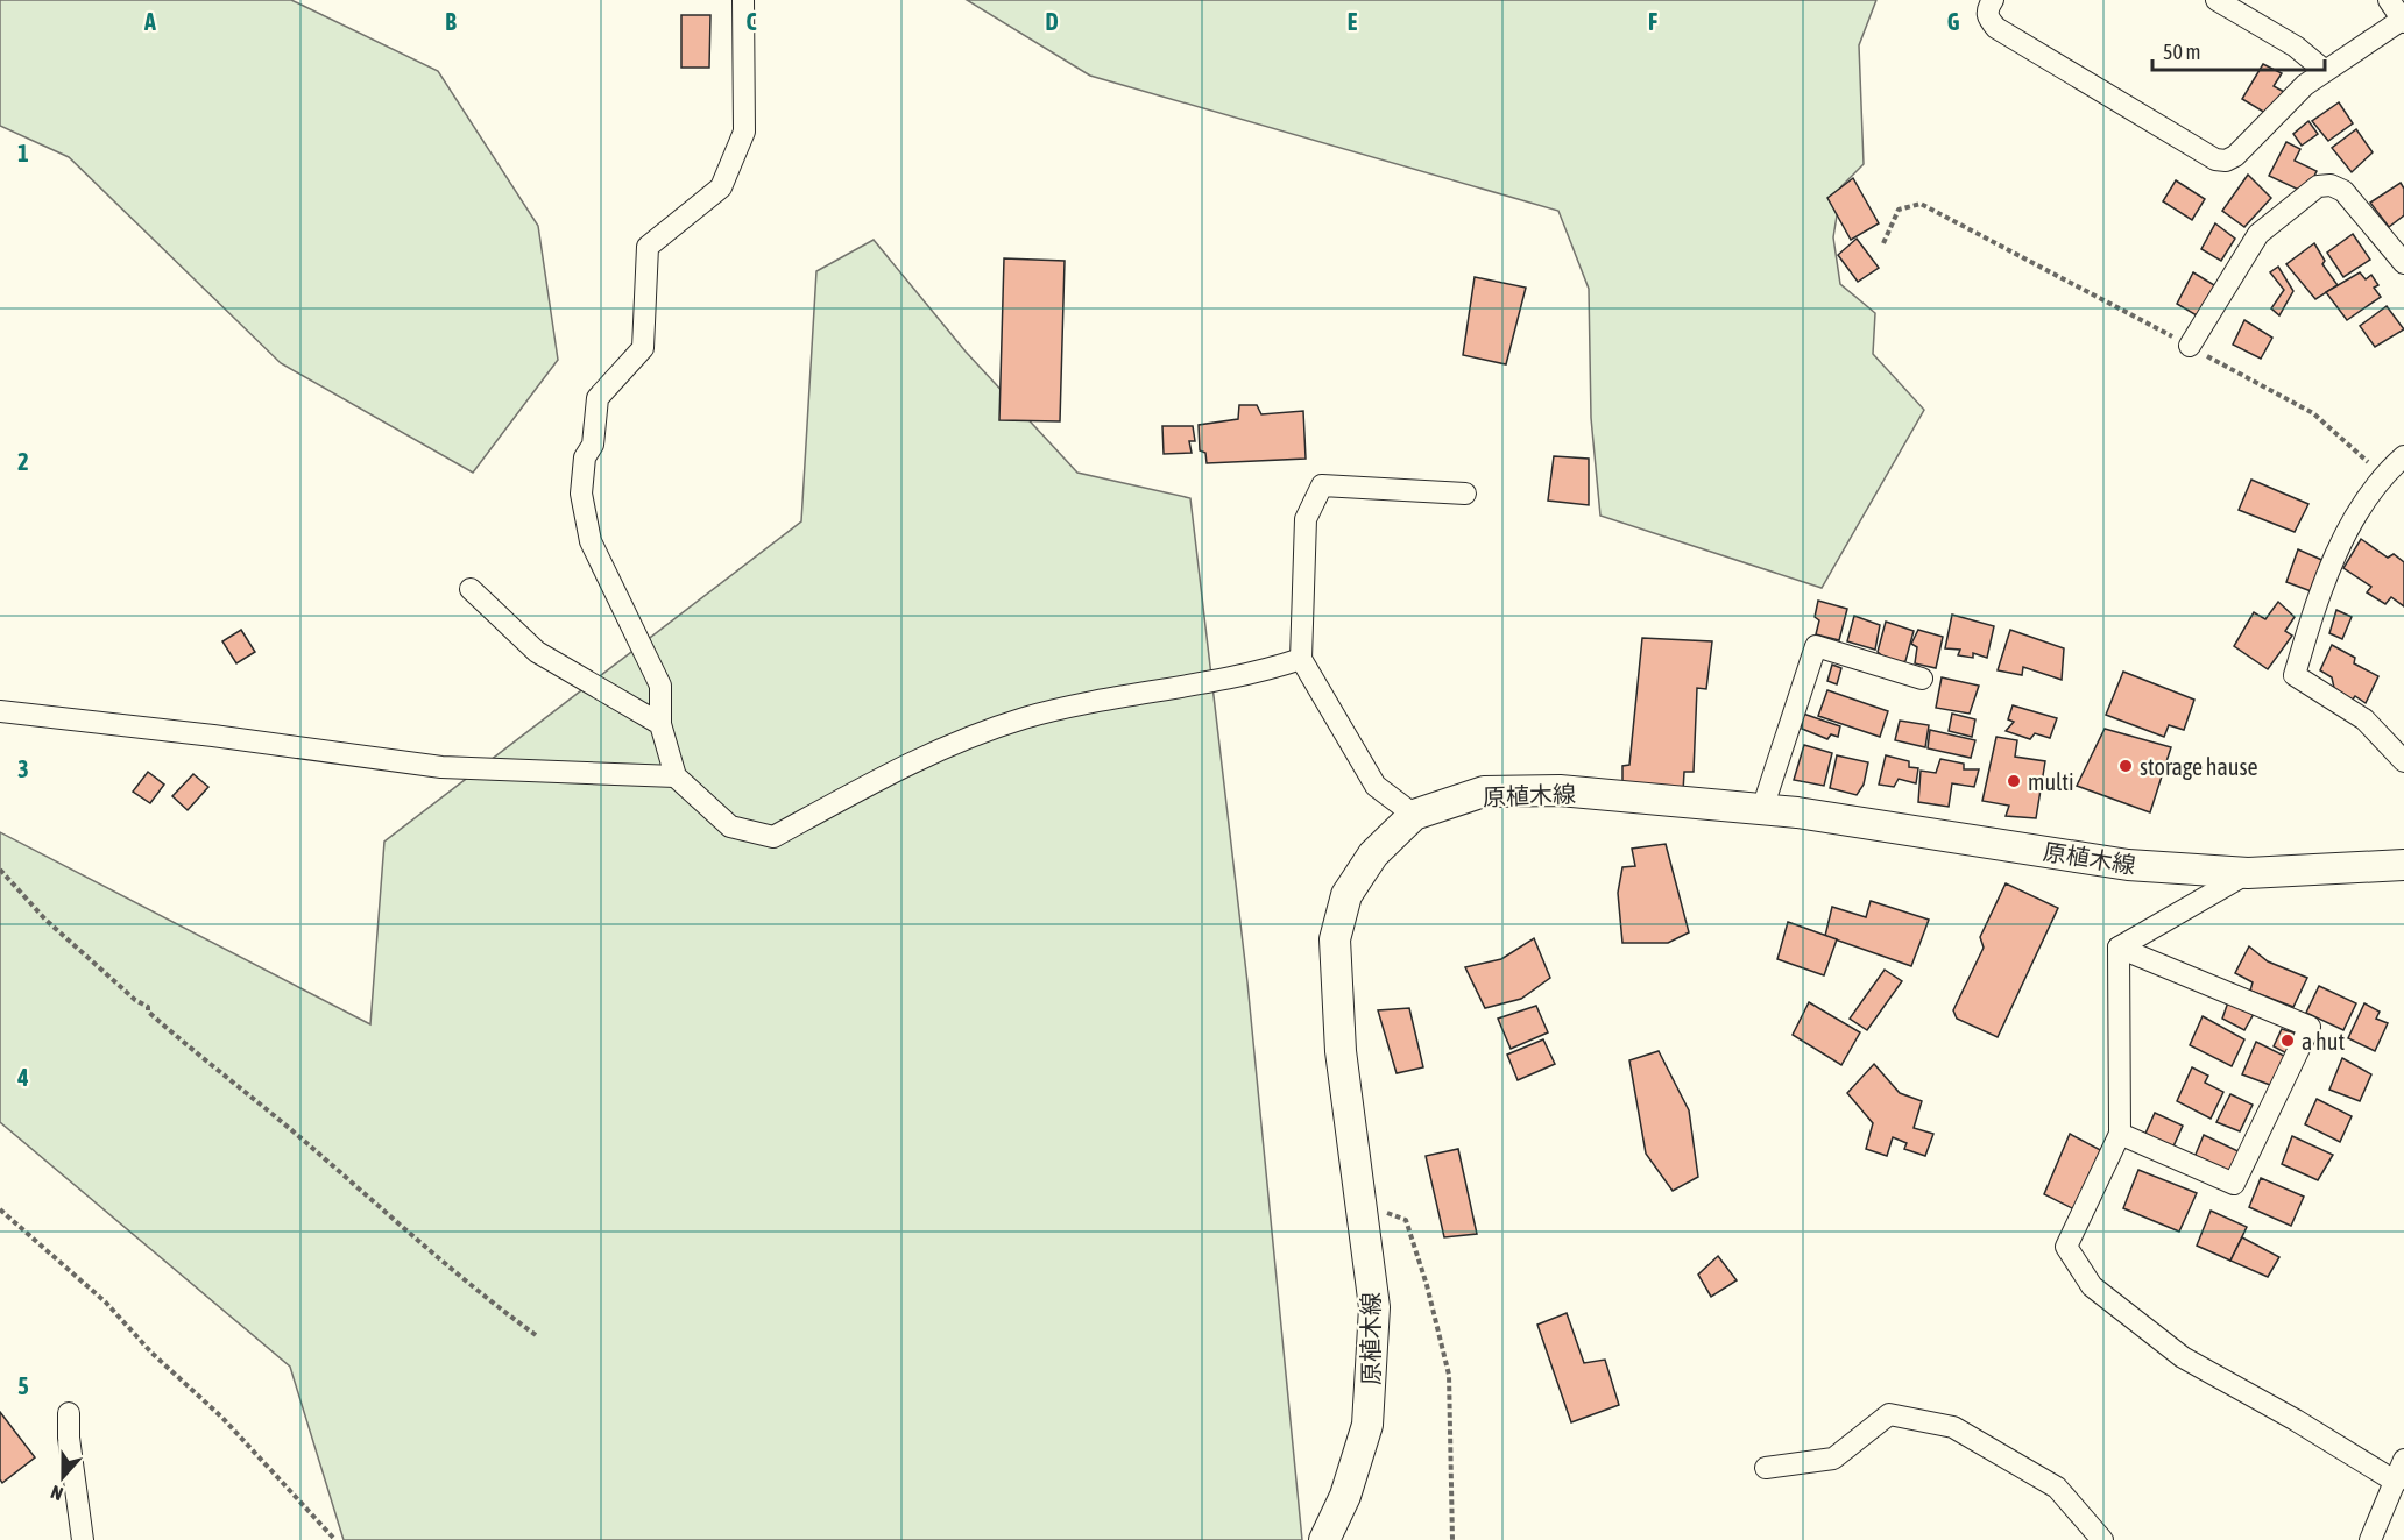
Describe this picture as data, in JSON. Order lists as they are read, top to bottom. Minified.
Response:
{"streets":{"main road":["原植木線"]},"places":["storage hause","multi","a hut"],"scale_bar":"50 m","north":"bottom","grid":{"columns":["A","B","C","D","E","F","G"],"rows":["1","2","3","4","5"]}}
